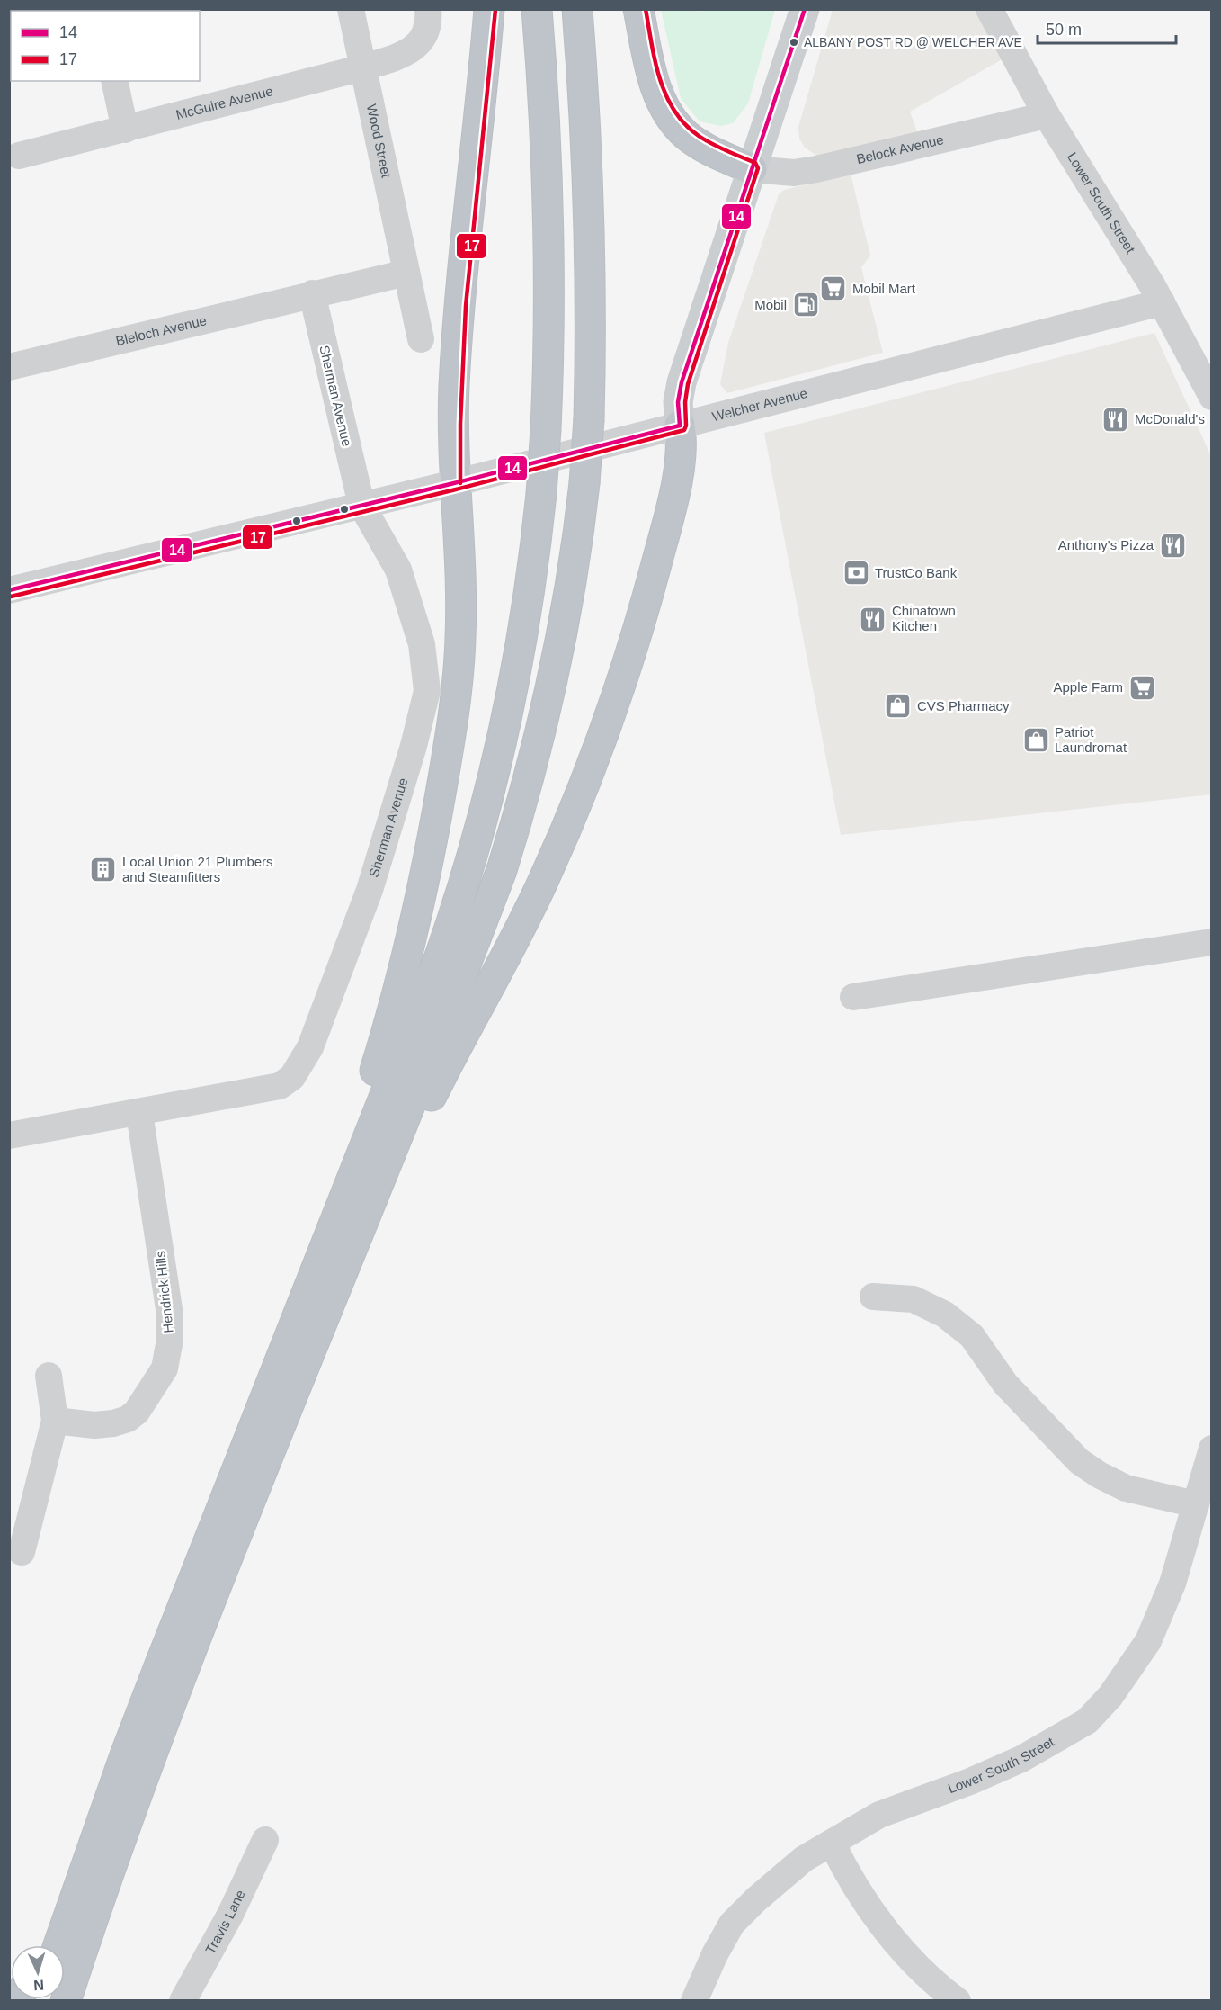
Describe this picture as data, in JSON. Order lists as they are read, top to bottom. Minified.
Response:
{"streets":{"street":["McGuire Avenue","Wood Street","Belock Avenue","Lower South Street","Bleloch Avenue","Sherman Avenue","Welcher Avenue","Hendrick Hills","Travis Lane"]},"crossings":[["McGuire Avenue","Wood Street"],["Belock Avenue","Lower South Street"],["Lower South Street","Welcher Avenue"],["Bleloch Avenue","Sherman Avenue"],["Sherman Avenue","Welcher Avenue"],["Sherman Avenue","Hendrick Hills"]],"places":{"other":["ALBANY POST RD @ WELCHER AVE"],"supermarket":["Mobil Mart","Apple Farm"],"fuel station":["Mobil"],"restaurant":["McDonald's","Anthony's Pizza","Chinatown Kitchen"],"bank":["TrustCo Bank"],"shop":["CVS Pharmacy","Patriot Laundromat"],"building":["Local Union 21 Plumbers and Steamfitters"]},"lines":["transit line 14","transit line 17"],"legend":["14","17"],"scale_bar":"50 m","north":"bottom"}
